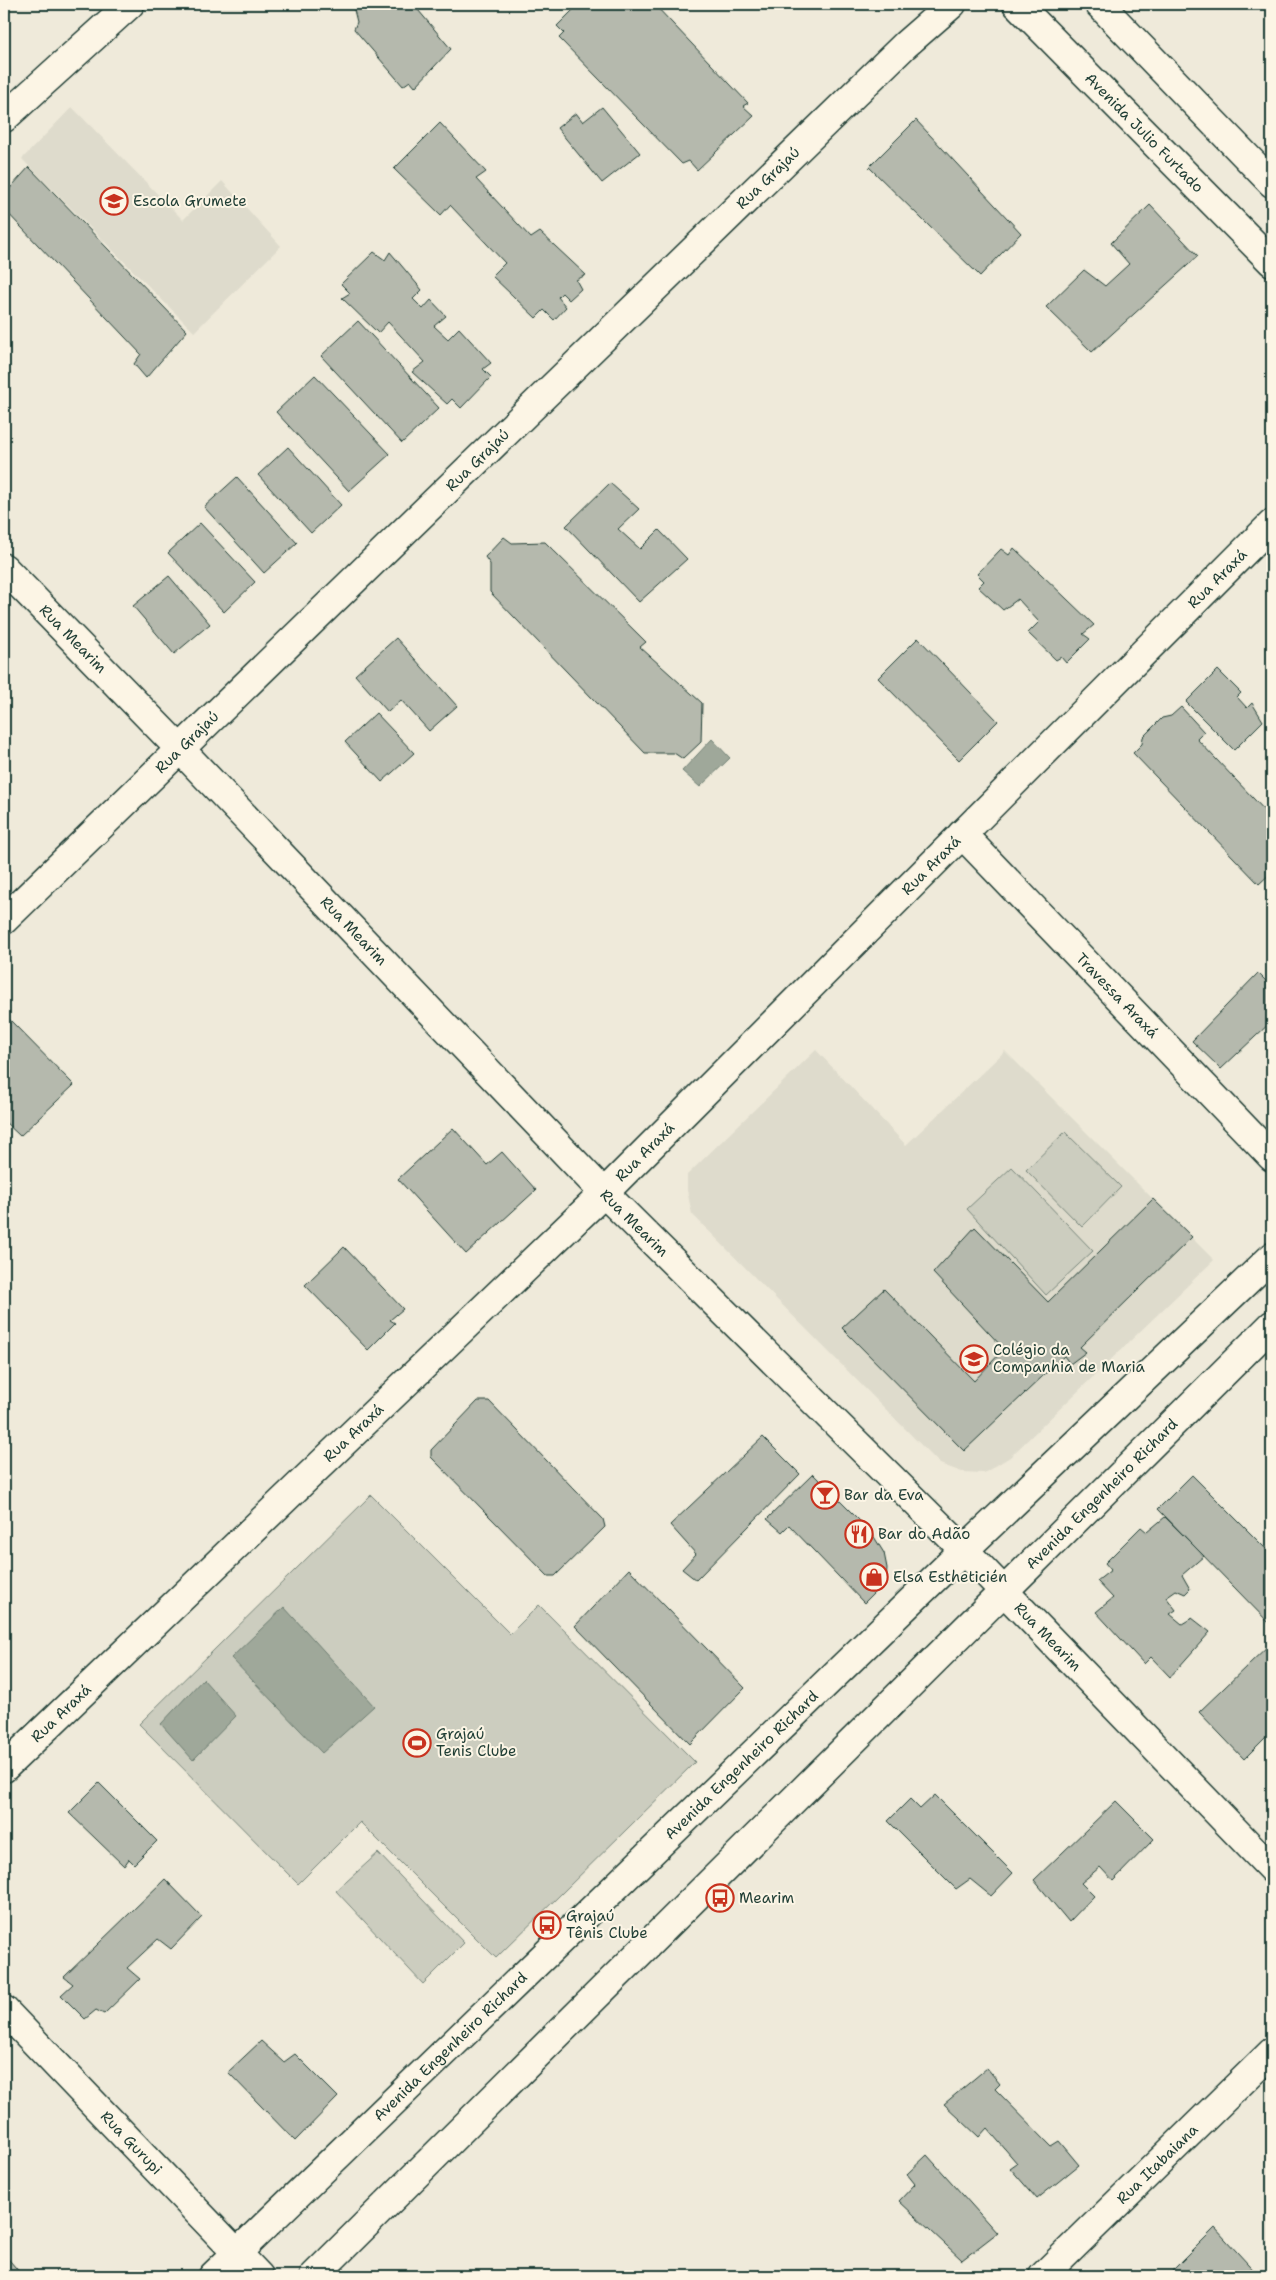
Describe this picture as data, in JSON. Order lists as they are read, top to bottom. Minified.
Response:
{"streets":{"street":["Avenida Julio Furtado","Rua Grajaú","Rua Araxá","Rua Mearim","Travessa Araxá","Avenida Engenheiro Richard","Rua Gurupi","Rua Itabaiana"]},"crossings":[["Rua Grajaú","Rua Mearim"],["Rua Araxá","Rua Mearim"],["Rua Araxá","Travessa Araxá"],["Rua Mearim","Avenida Engenheiro Richard"],["Avenida Engenheiro Richard","Rua Gurupi"]],"places":{"school or university":["Escola Grumete","Colégio da Companhia de Maria"],"bar":["Bar da Eva"],"restaurant":["Bar do Adão"],"shop":["Elsa Estheticién"],"sports":["Grajaú Tenis Clube"],"bus stop":["Mearim","Grajaú Tênis Clube"]}}
